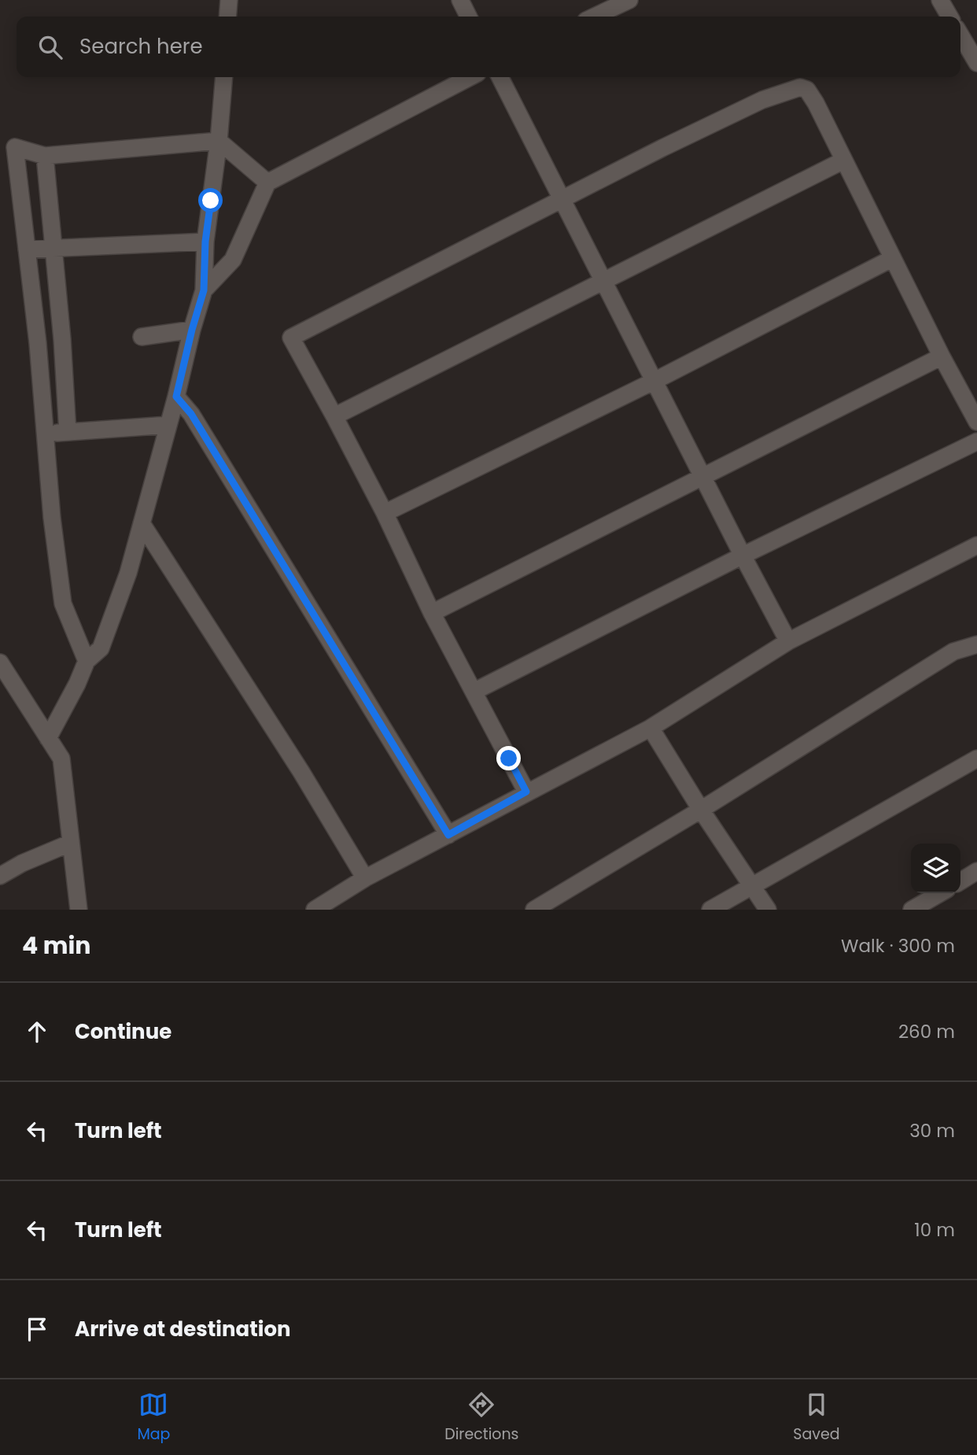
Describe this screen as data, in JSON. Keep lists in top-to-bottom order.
{
  "page": {
    "search": "Search here",
    "heading": ["4 min", "Walk · 300 m"],
    "list": [
      ["Continue", "260 m"],
      ["Turn left", "30 m"],
      ["Turn left", "10 m"],
      "Arrive at destination"
    ],
    "nav": ["Map", "Directions", "Saved"]
  }
}
